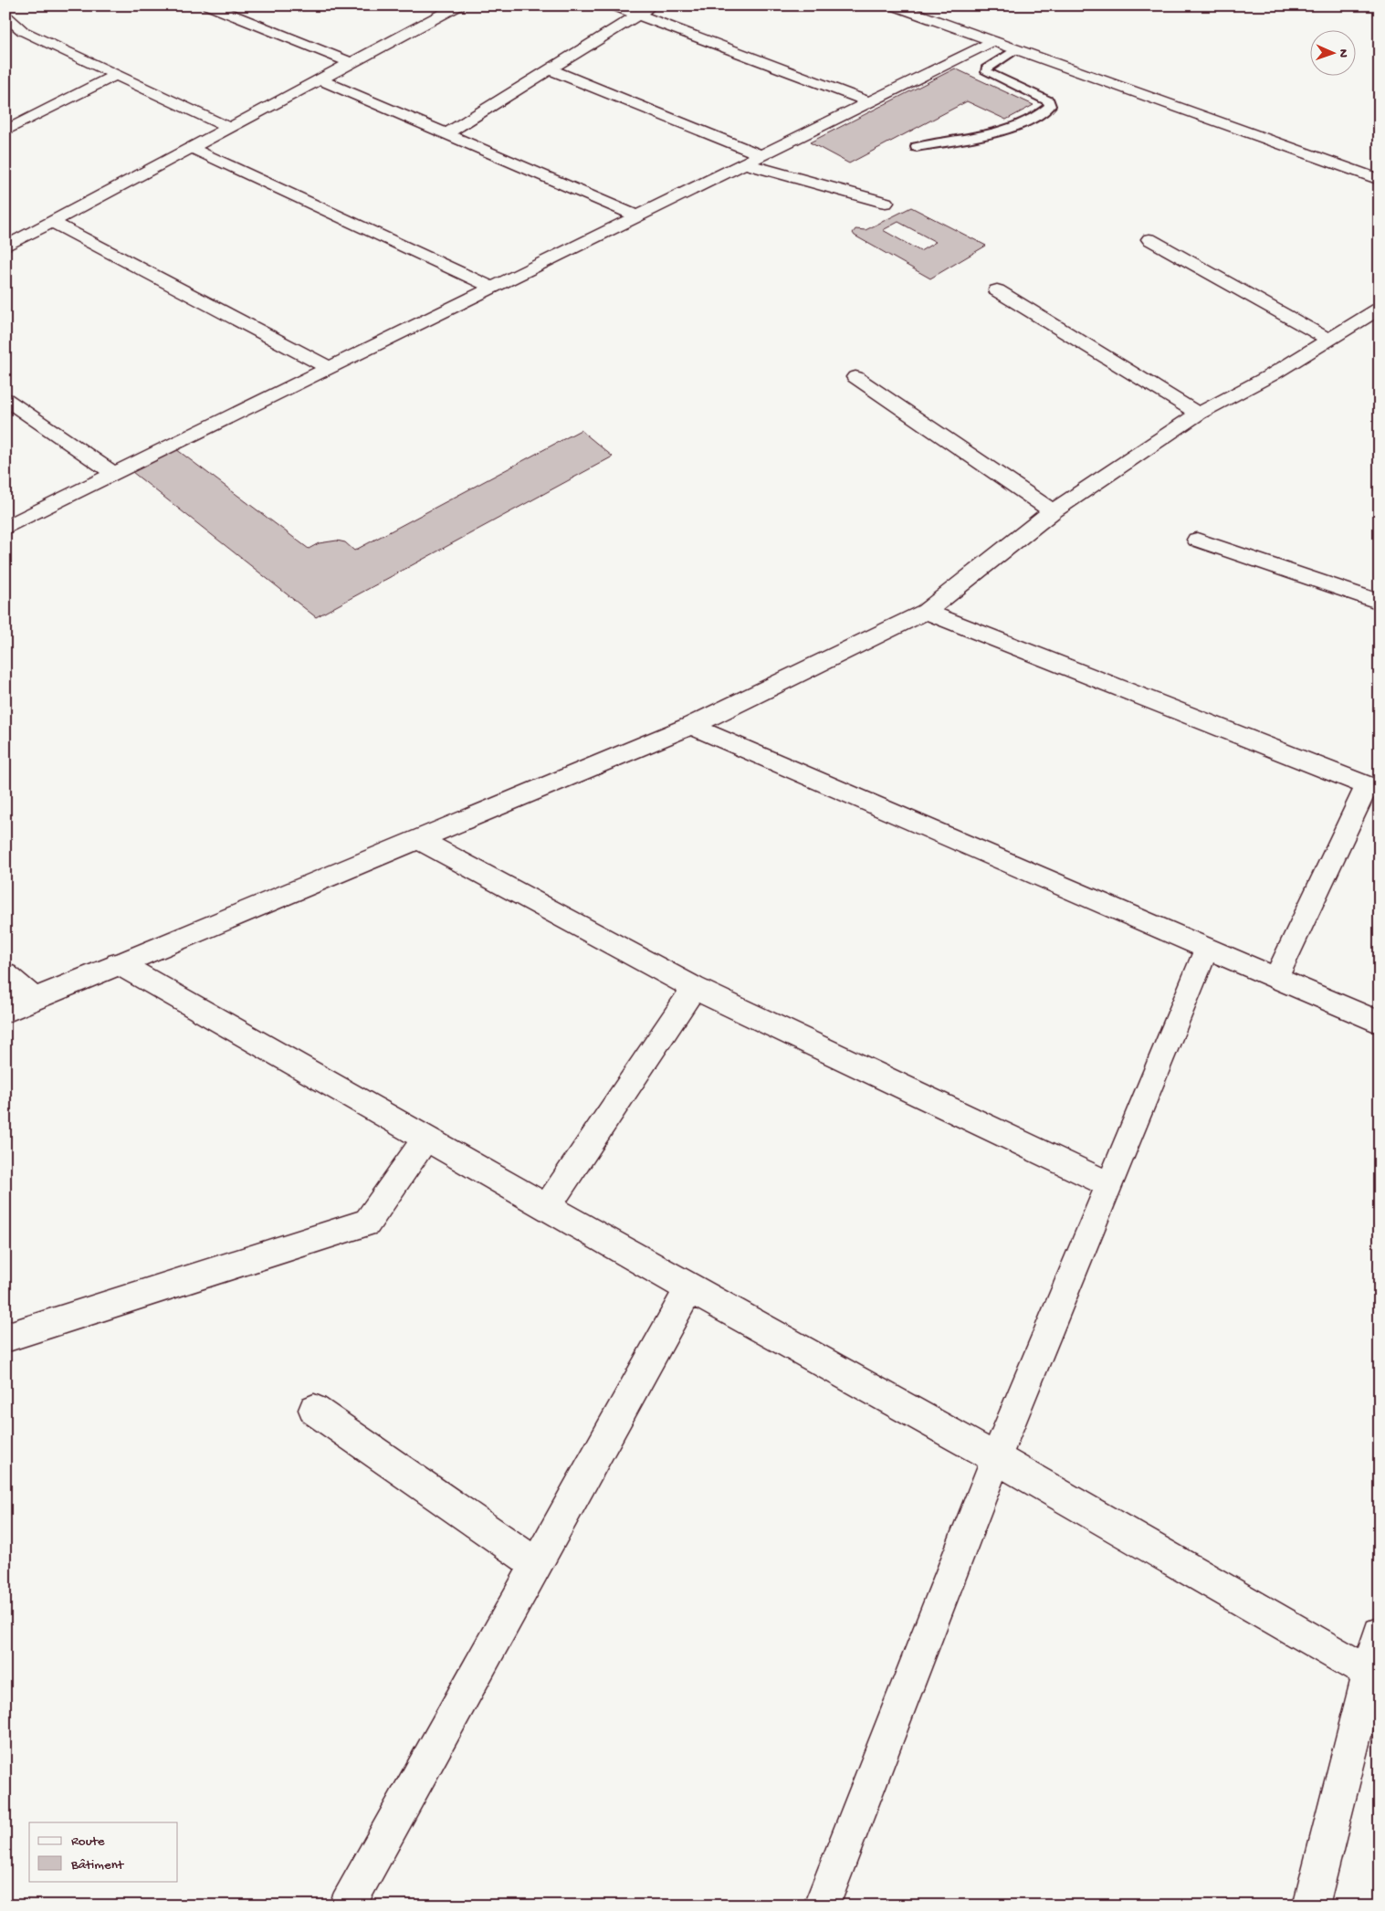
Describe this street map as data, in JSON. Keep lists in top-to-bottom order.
{
  "legend": ["Route", "Bâtiment"],
  "north": "right"
}
